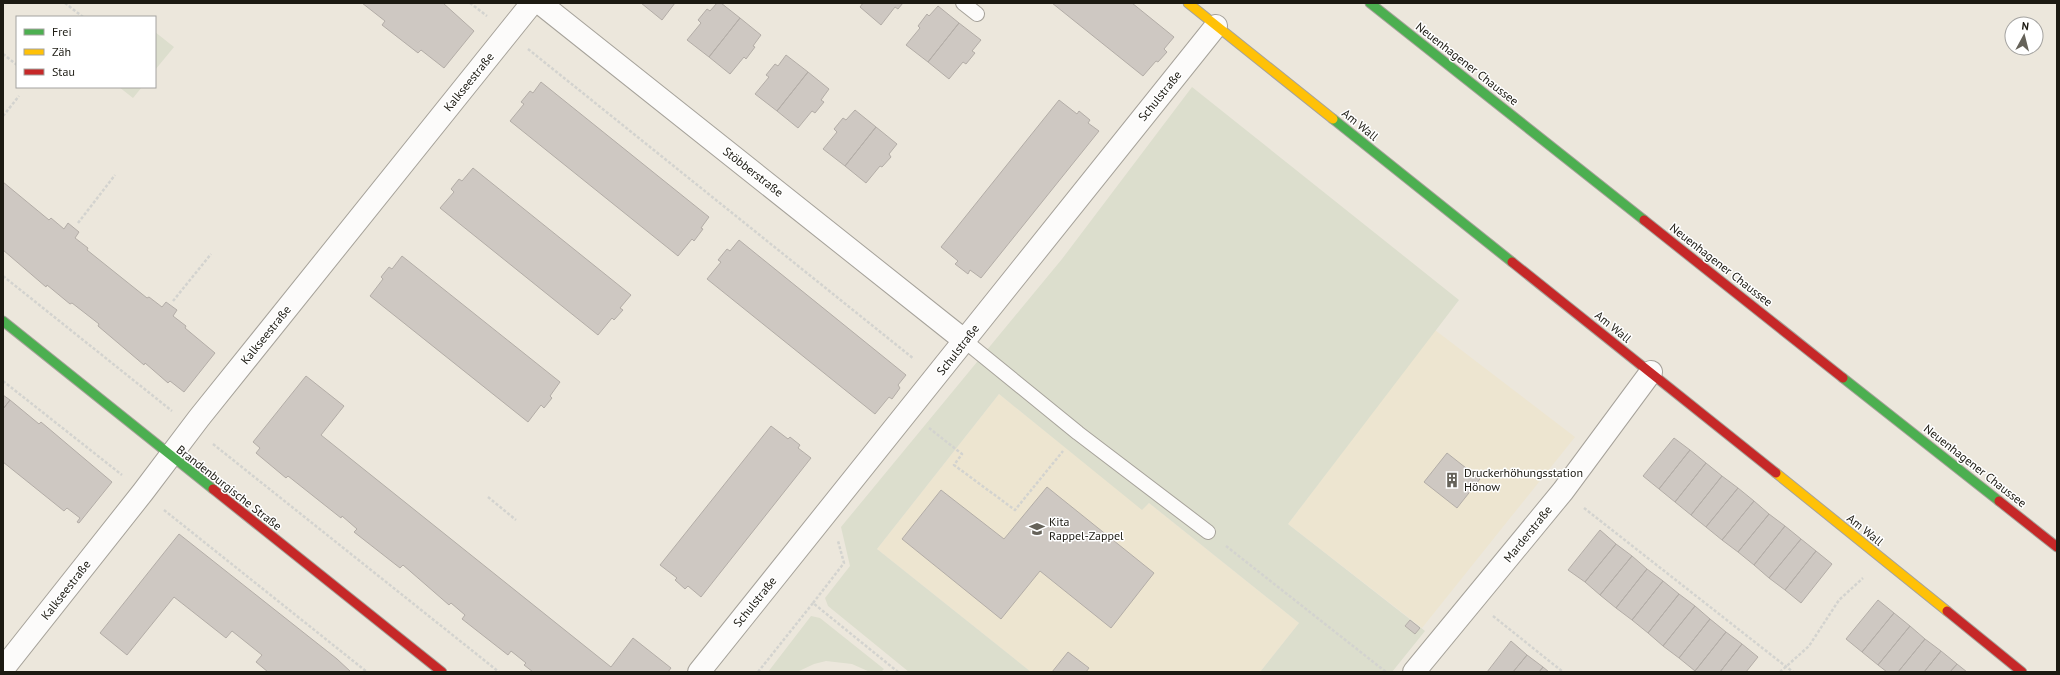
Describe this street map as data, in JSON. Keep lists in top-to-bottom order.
{
  "streets": {
    "street": [
      "Neuenhagener Chaussee",
      "Kalkseestraße",
      "Schulstraße",
      "Am Wall",
      "Stöbberstraße",
      "Brandenburgische Straße",
      "Marderstraße"
    ]
  },
  "crossings": [
    ["Kalkseestraße", "Brandenburgische Straße"],
    ["Schulstraße", "Am Wall"],
    ["Schulstraße", "Stöbberstraße"],
    ["Am Wall", "Marderstraße"]
  ],
  "places": {
    "building": ["Druckerhöhungsstation Hönow"],
    "school or university": ["Kita Rappel-Zappel"]
  },
  "legend": ["Frei", "Zäh", "Stau"],
  "north": "top"
}
